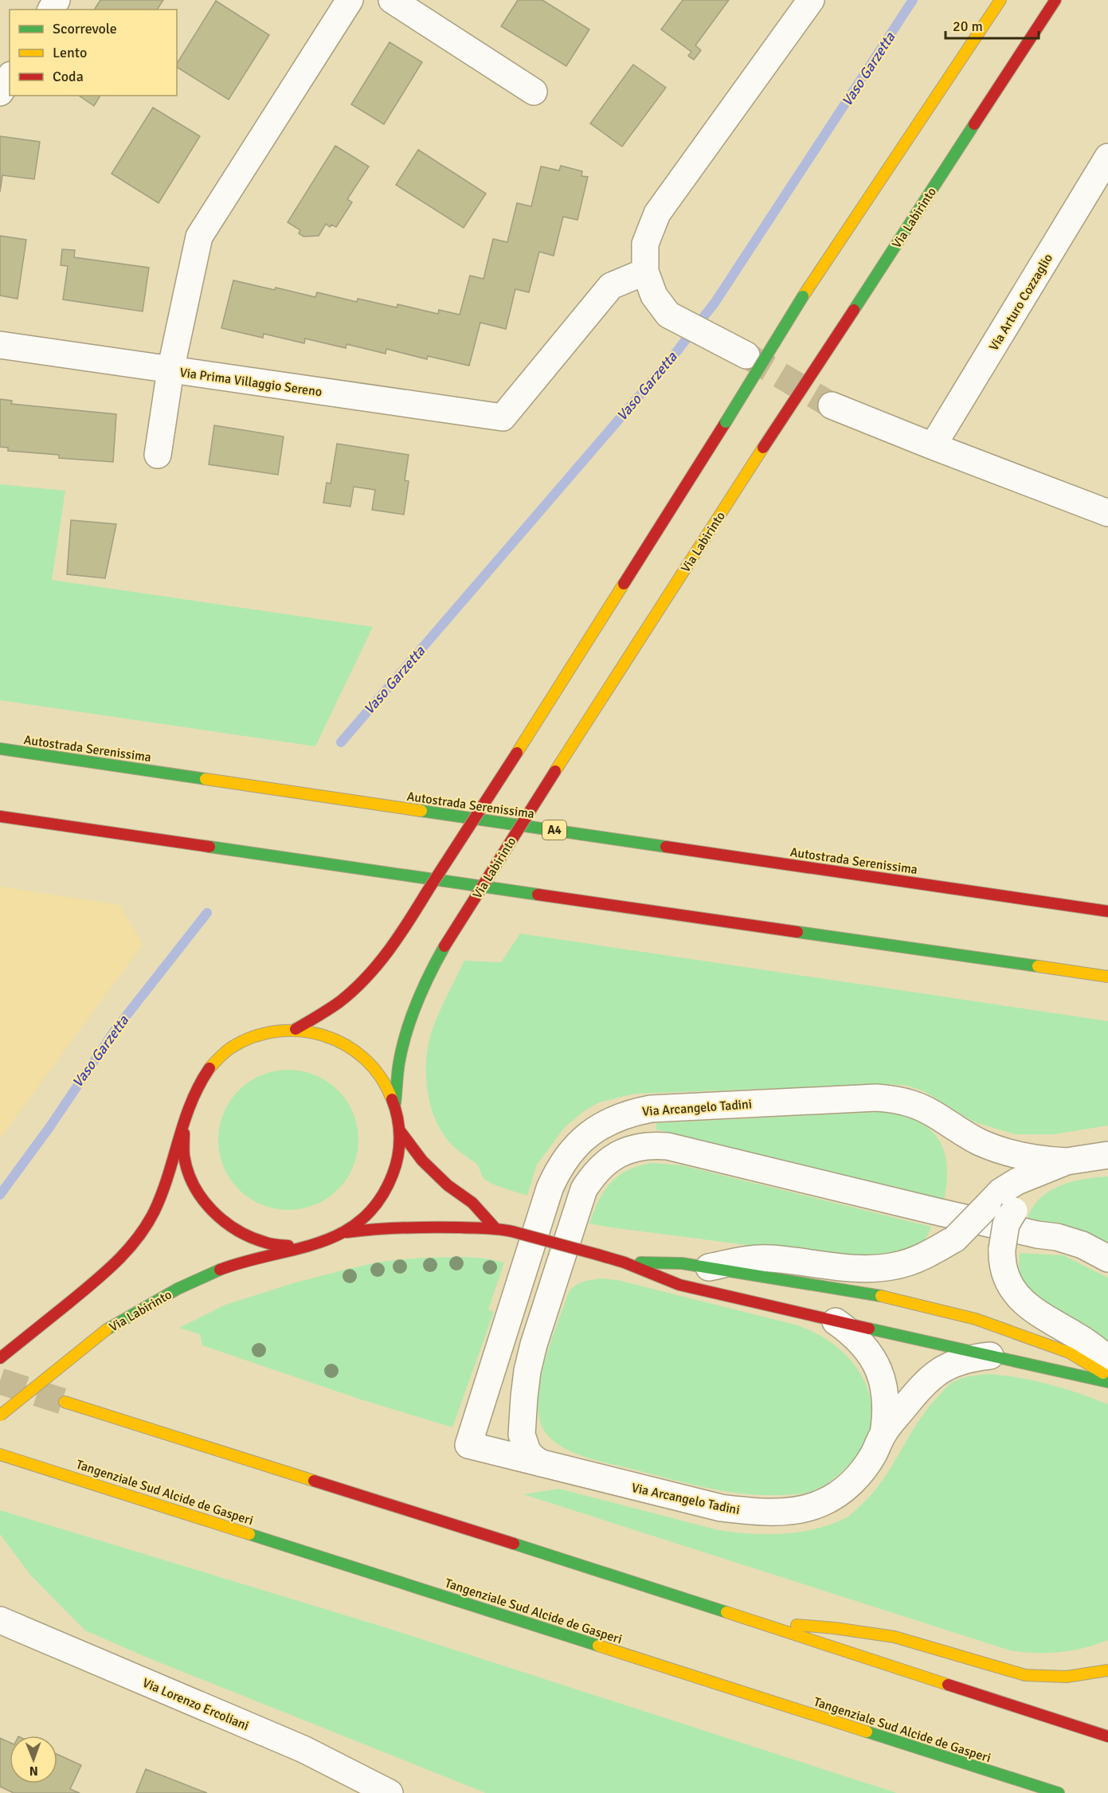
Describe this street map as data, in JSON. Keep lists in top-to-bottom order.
{
  "streets": {
    "main road": [
      "Via Labirinto",
      "Autostrada Serenissima",
      "A4",
      "Tangenziale Sud Alcide de Gasperi"
    ],
    "street": [
      "Via Arturo Cozzaglio",
      "Via Prima Villaggio Sereno",
      "Via Arcangelo Tadini",
      "Via Lorenzo Ercoliani"
    ]
  },
  "water": ["Vaso Garzetta"],
  "legend": ["Scorrevole", "Lento", "Coda"],
  "scale_bar": "20 m",
  "north": "bottom"
}
